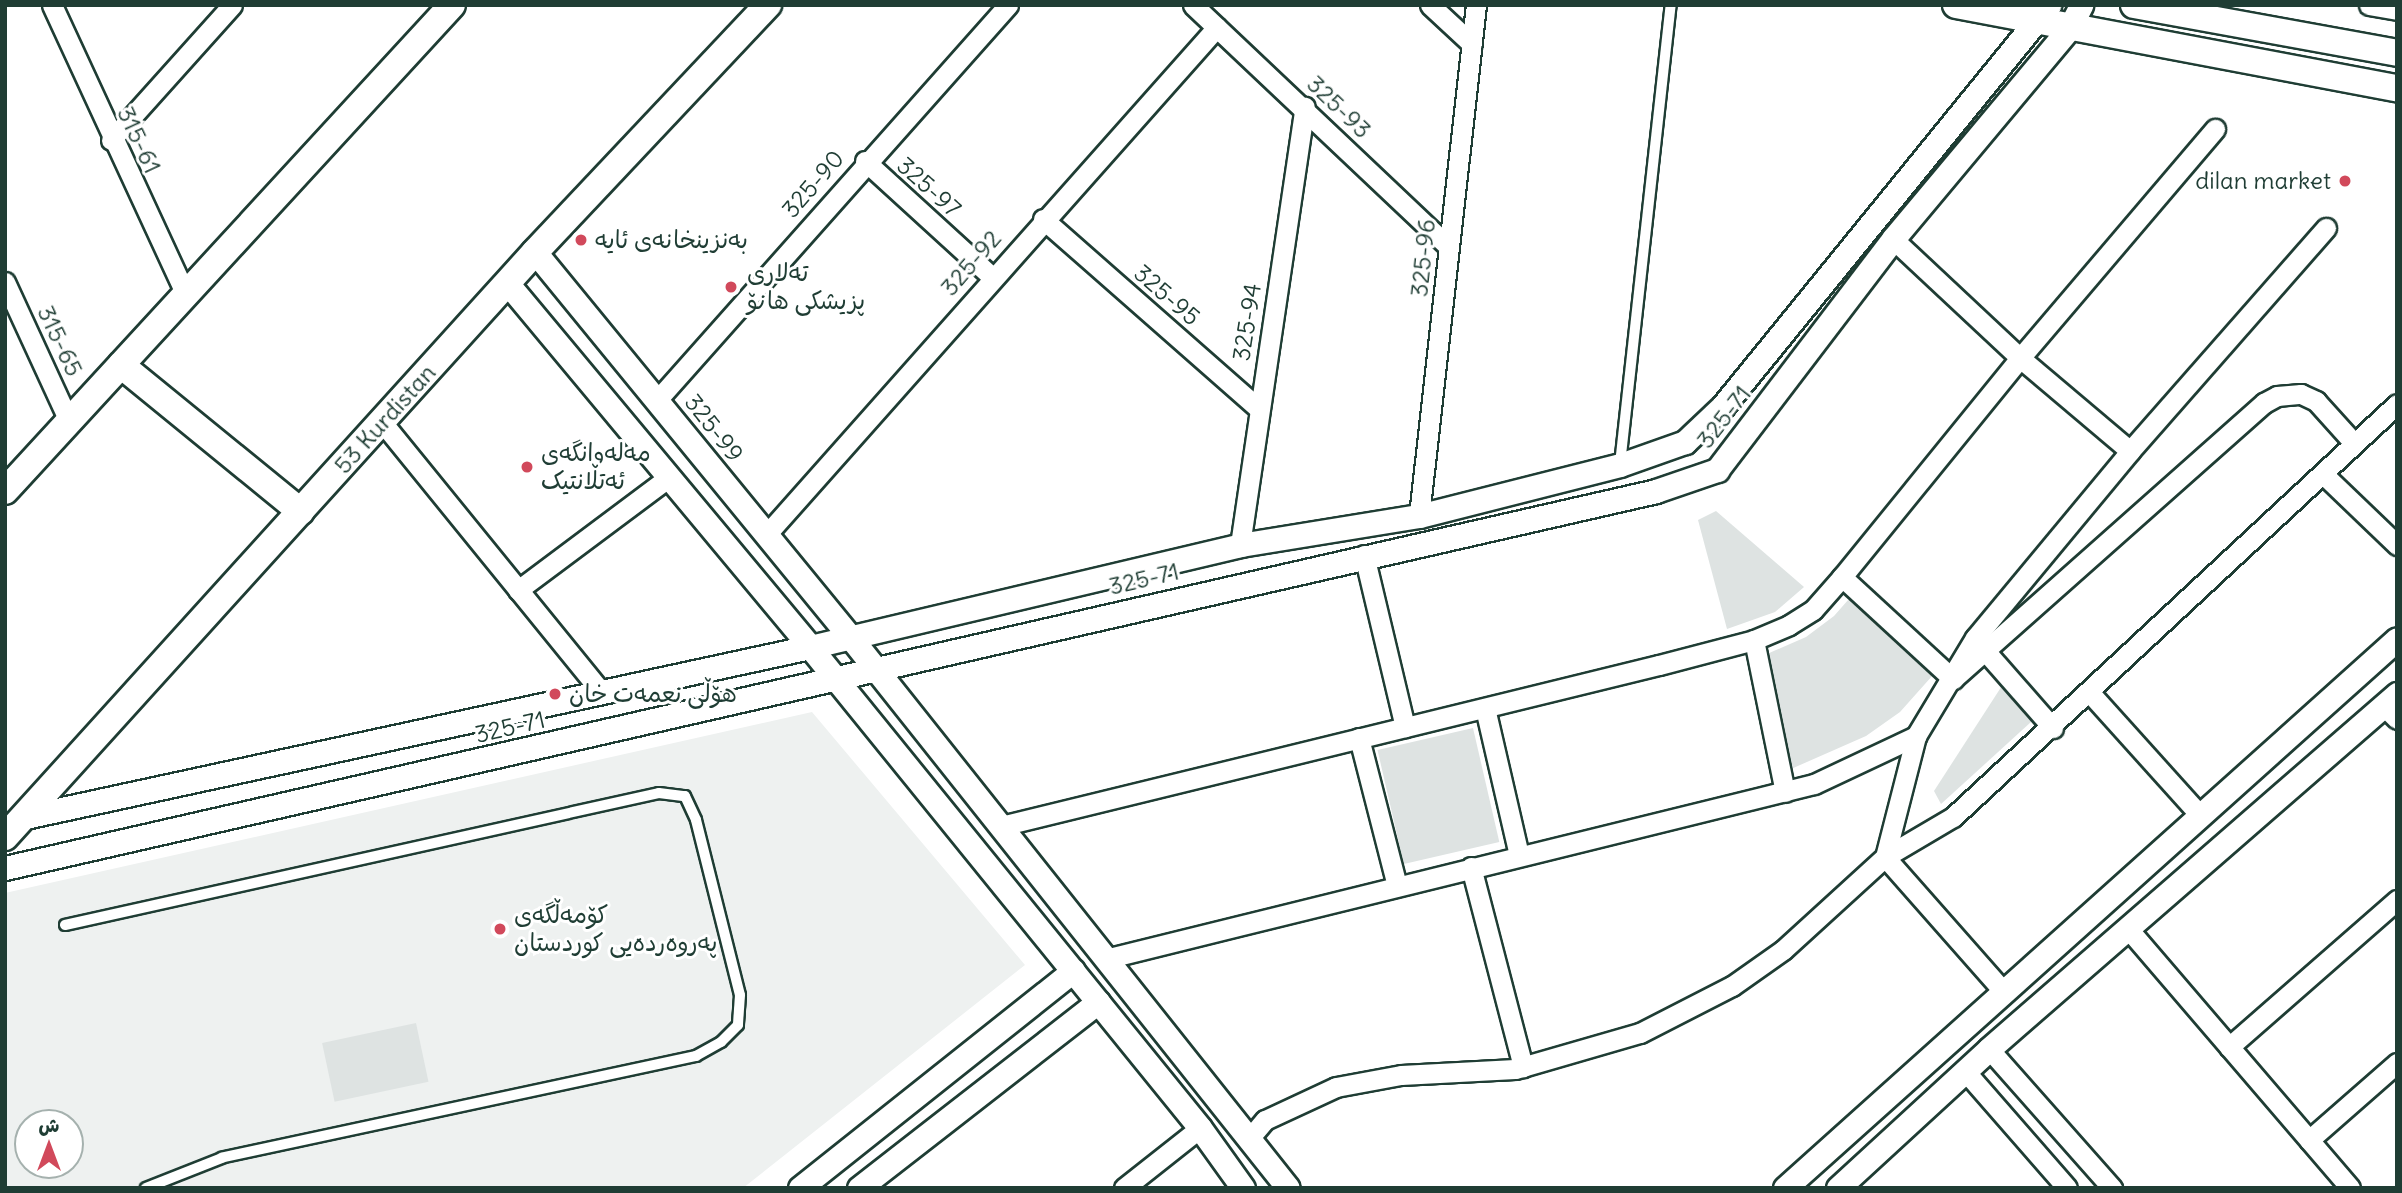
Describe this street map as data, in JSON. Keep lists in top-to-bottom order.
{
  "streets": {
    "main road": ["53 Kurdistan"],
    "street": [
      "325-93",
      "315-61",
      "325-90",
      "325-97",
      "325-96",
      "325-92",
      "325-95",
      "325-94",
      "315-65",
      "325-71",
      "325-99"
    ]
  },
  "crossings": [
    ["325-93", "325-96"],
    ["325-93", "325-92"],
    ["325-93", "325-94"],
    ["325-90", "325-97"],
    ["325-90", "325-99"],
    ["325-97", "325-92"],
    ["325-96", "325-71"],
    ["325-92", "325-95"],
    ["325-92", "325-99"],
    ["325-95", "325-94"],
    ["325-94", "325-71"],
    ["325-71", "53 Kurdistan"],
    ["325-71", "325-99"],
    ["53 Kurdistan", "325-99"]
  ],
  "places": [
    "dilan market",
    "بەنزینخانەی ئایە",
    "تەلاری پزیشکی هانۆ",
    "مەلەوانگەی ئەتڵانتیک",
    "هۆڵی نعمەت خان",
    "كۆمەڵگەی پەروەردەیی كوردستان"
  ],
  "north": "top"
}
